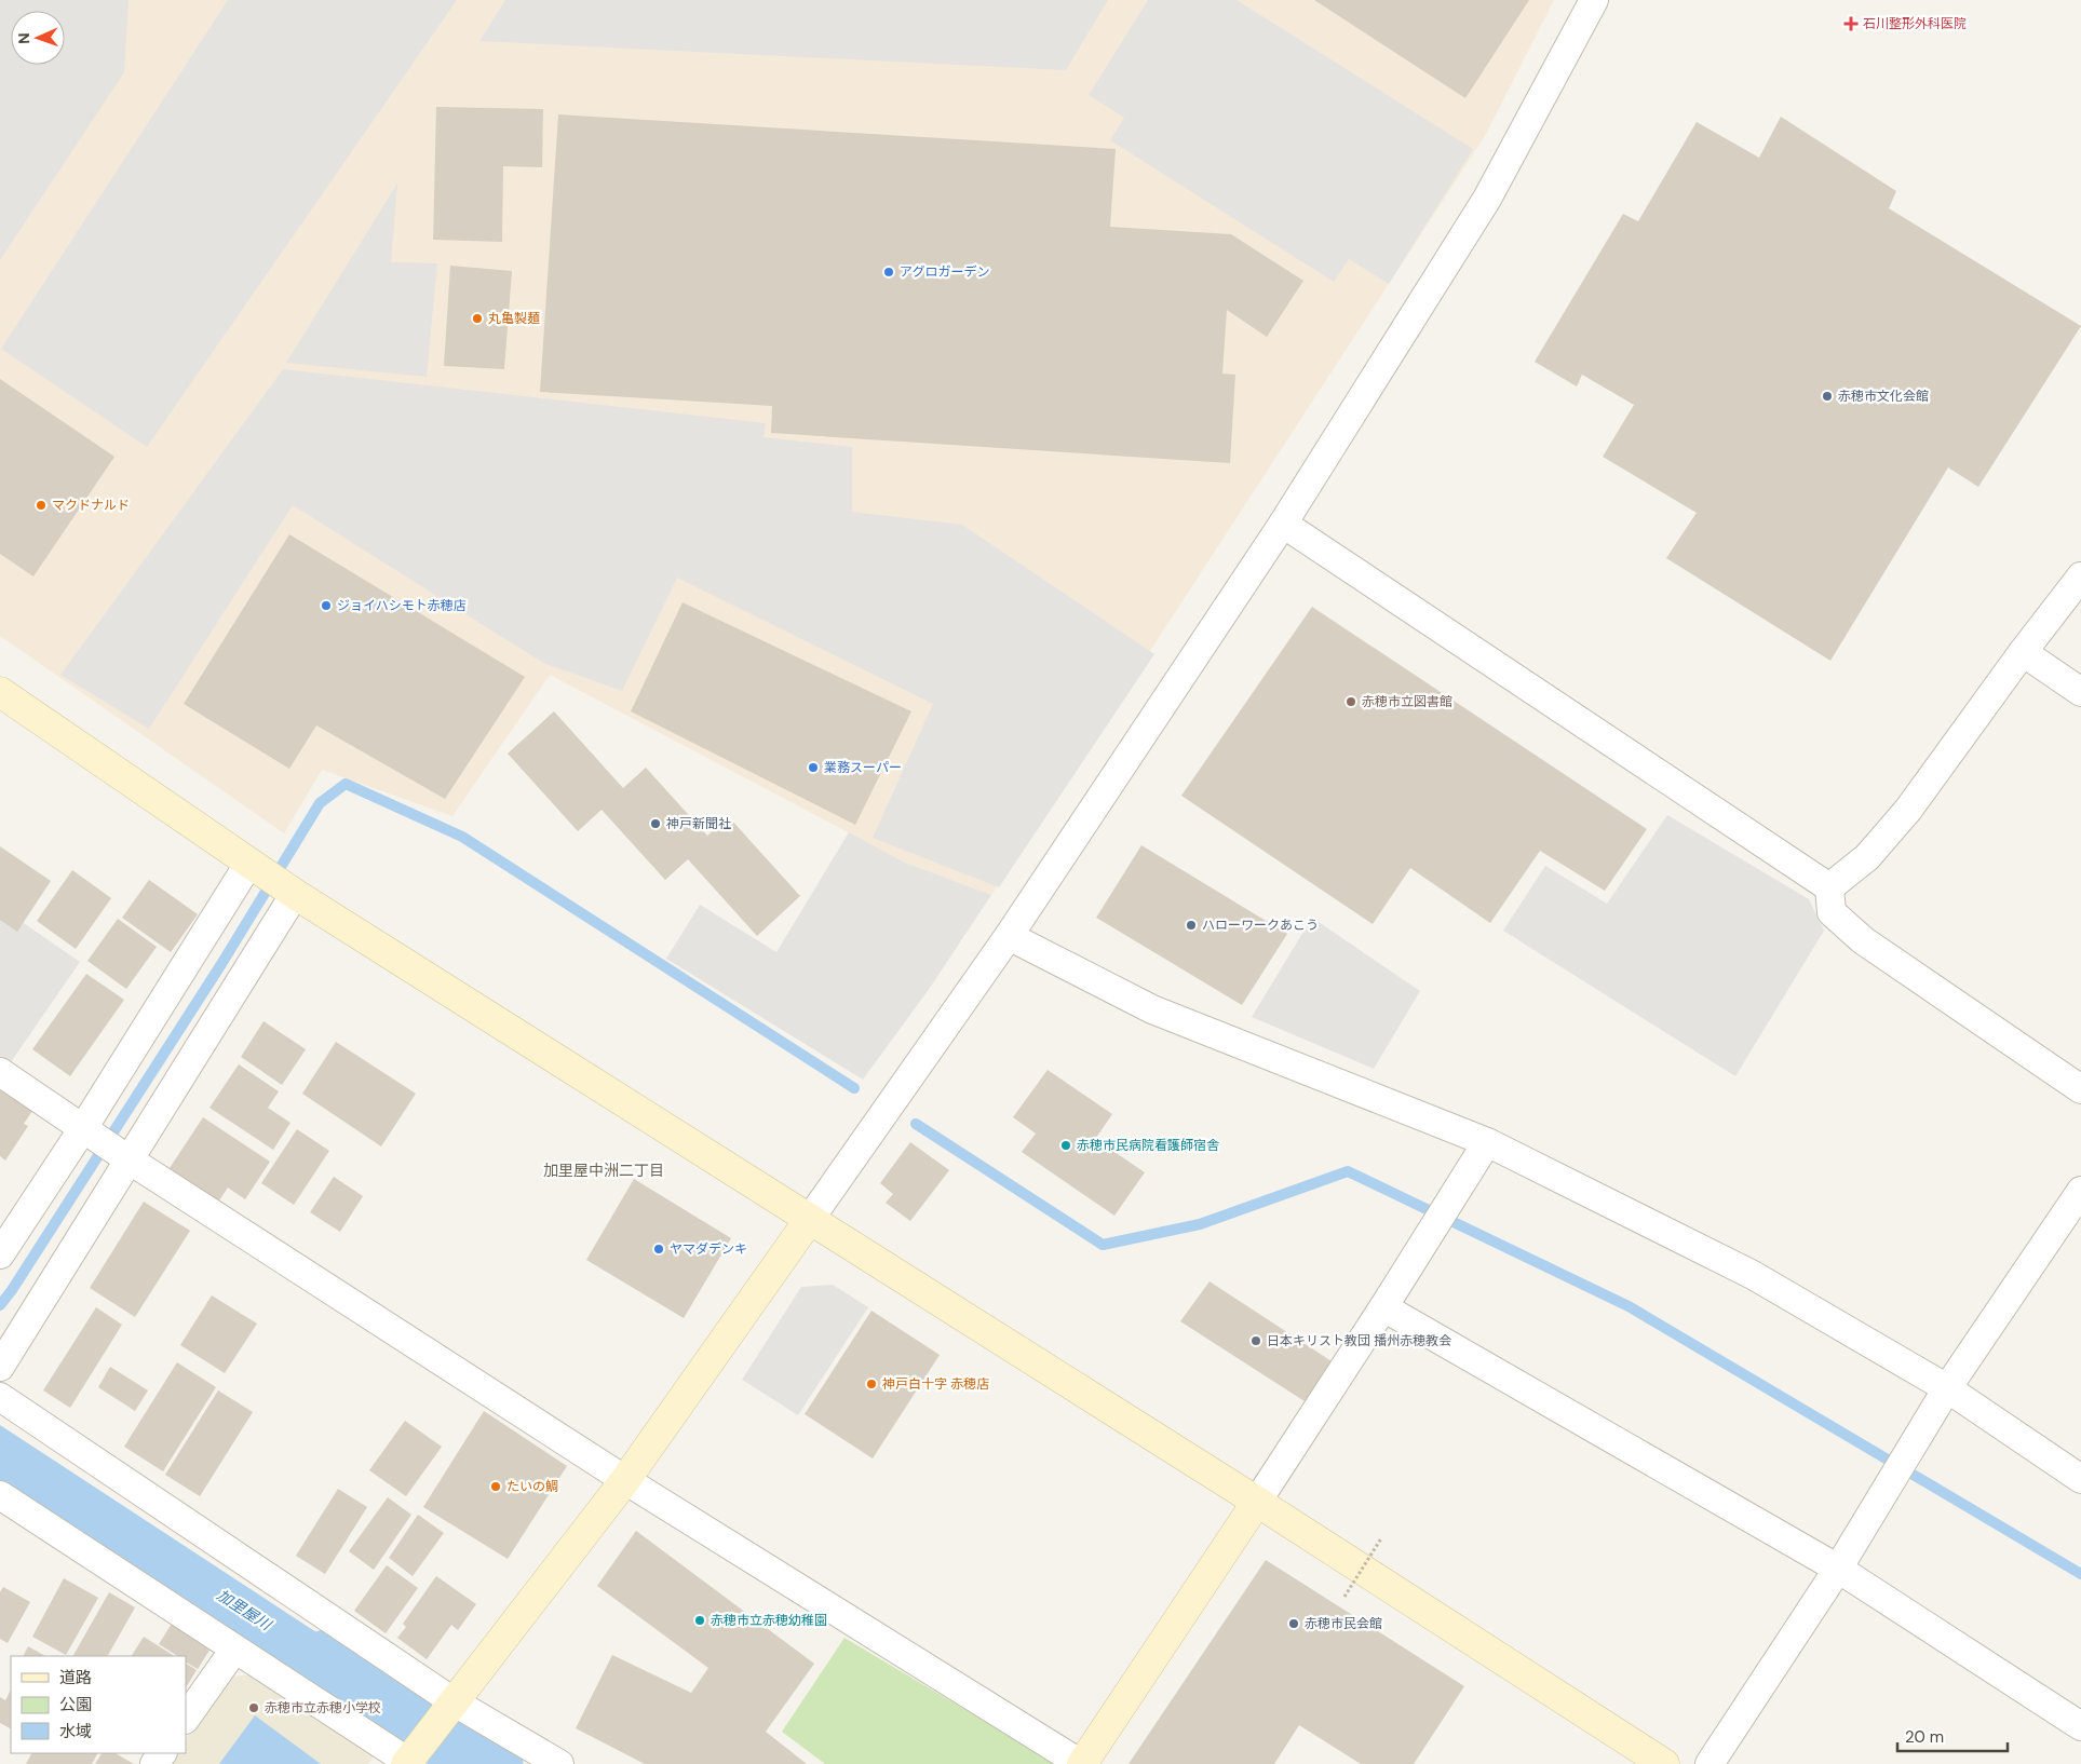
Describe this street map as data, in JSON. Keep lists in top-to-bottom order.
{
  "districts": ["加里屋中洲二丁目"],
  "water": ["加里屋川"],
  "places": {
    "health": ["石川整形外科医院"],
    "other": [
      "アグロガーデン",
      "丸亀製麺",
      "赤穂市文化会館",
      "マクドナルド",
      "ジョイハシモト赤穂店",
      "赤穂市立図書館",
      "業務スーパー",
      "神戸新聞社",
      "ハローワークあこう",
      "赤穂市民病院看護師宿舎",
      "ヤマダデンキ",
      "日本キリスト教団 播州赤穂教会",
      "神戸白十字 赤穂店",
      "たいの鯛",
      "赤穂市立赤穂幼稚園",
      "赤穂市民会館",
      "赤穂市立赤穂小学校"
    ]
  },
  "legend": ["道路", "公園", "水域"],
  "scale_bar": "20 m",
  "north": "left"
}
